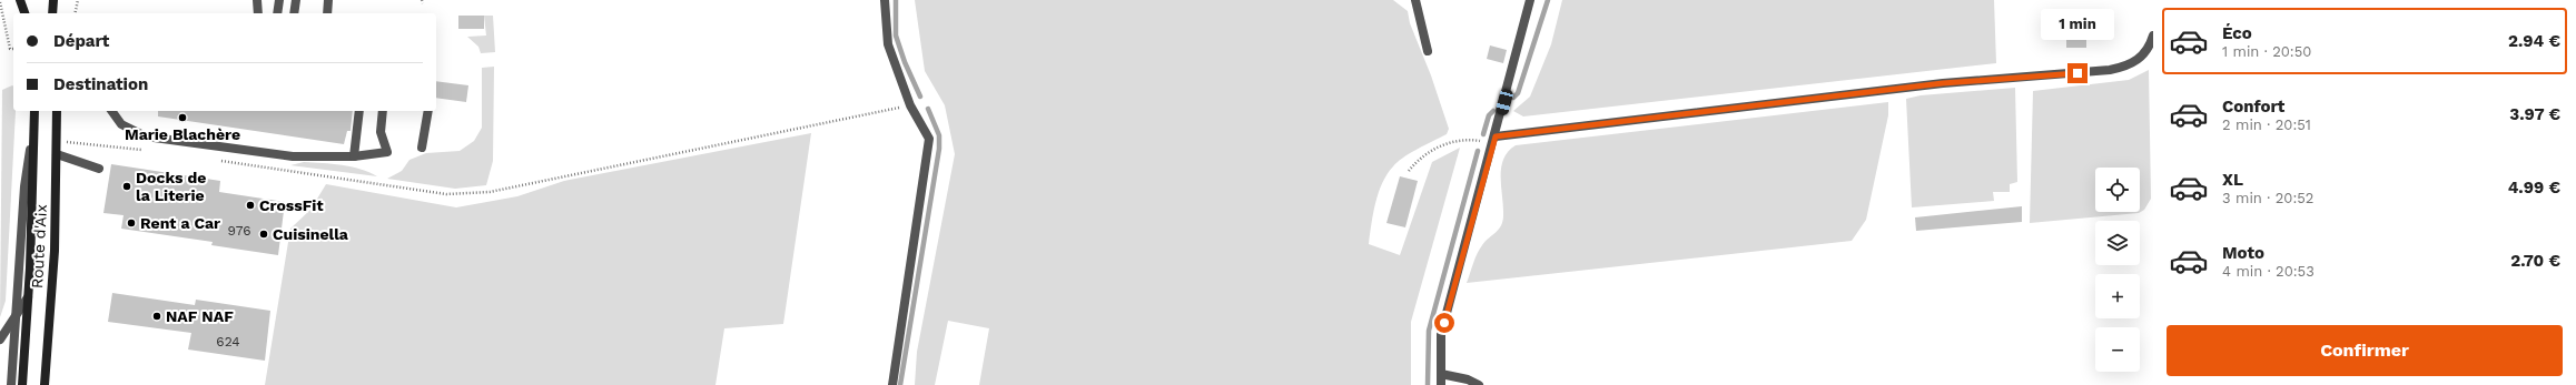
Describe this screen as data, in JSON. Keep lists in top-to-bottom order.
{
  "streets": {
    "main road": ["Route d'Aix"]
  },
  "places": [
    "Marie Blachère",
    "Docks de la Literie",
    "CrossFit",
    "Rent a Car",
    "Cuisinella",
    "NAF NAF"
  ],
  "house_numbers": ["976", "624"],
  "page": {
    "list": [
      {
        "name": "Éco",
        "note": "1 min · 20:50",
        "value": "2.94 €"
      },
      {
        "name": "Confort",
        "note": "2 min · 20:51",
        "value": "3.97 €"
      },
      {
        "name": "XL",
        "note": "3 min · 20:52",
        "value": "4.99 €"
      },
      {
        "name": "Moto",
        "note": "4 min · 20:53",
        "value": "2.70 €"
      }
    ],
    "bubble": "1 min",
    "banner": ["Départ", "Destination"],
    "map_buttons": ["+", "−"],
    "buttons": "Confirmer"
  }
}
